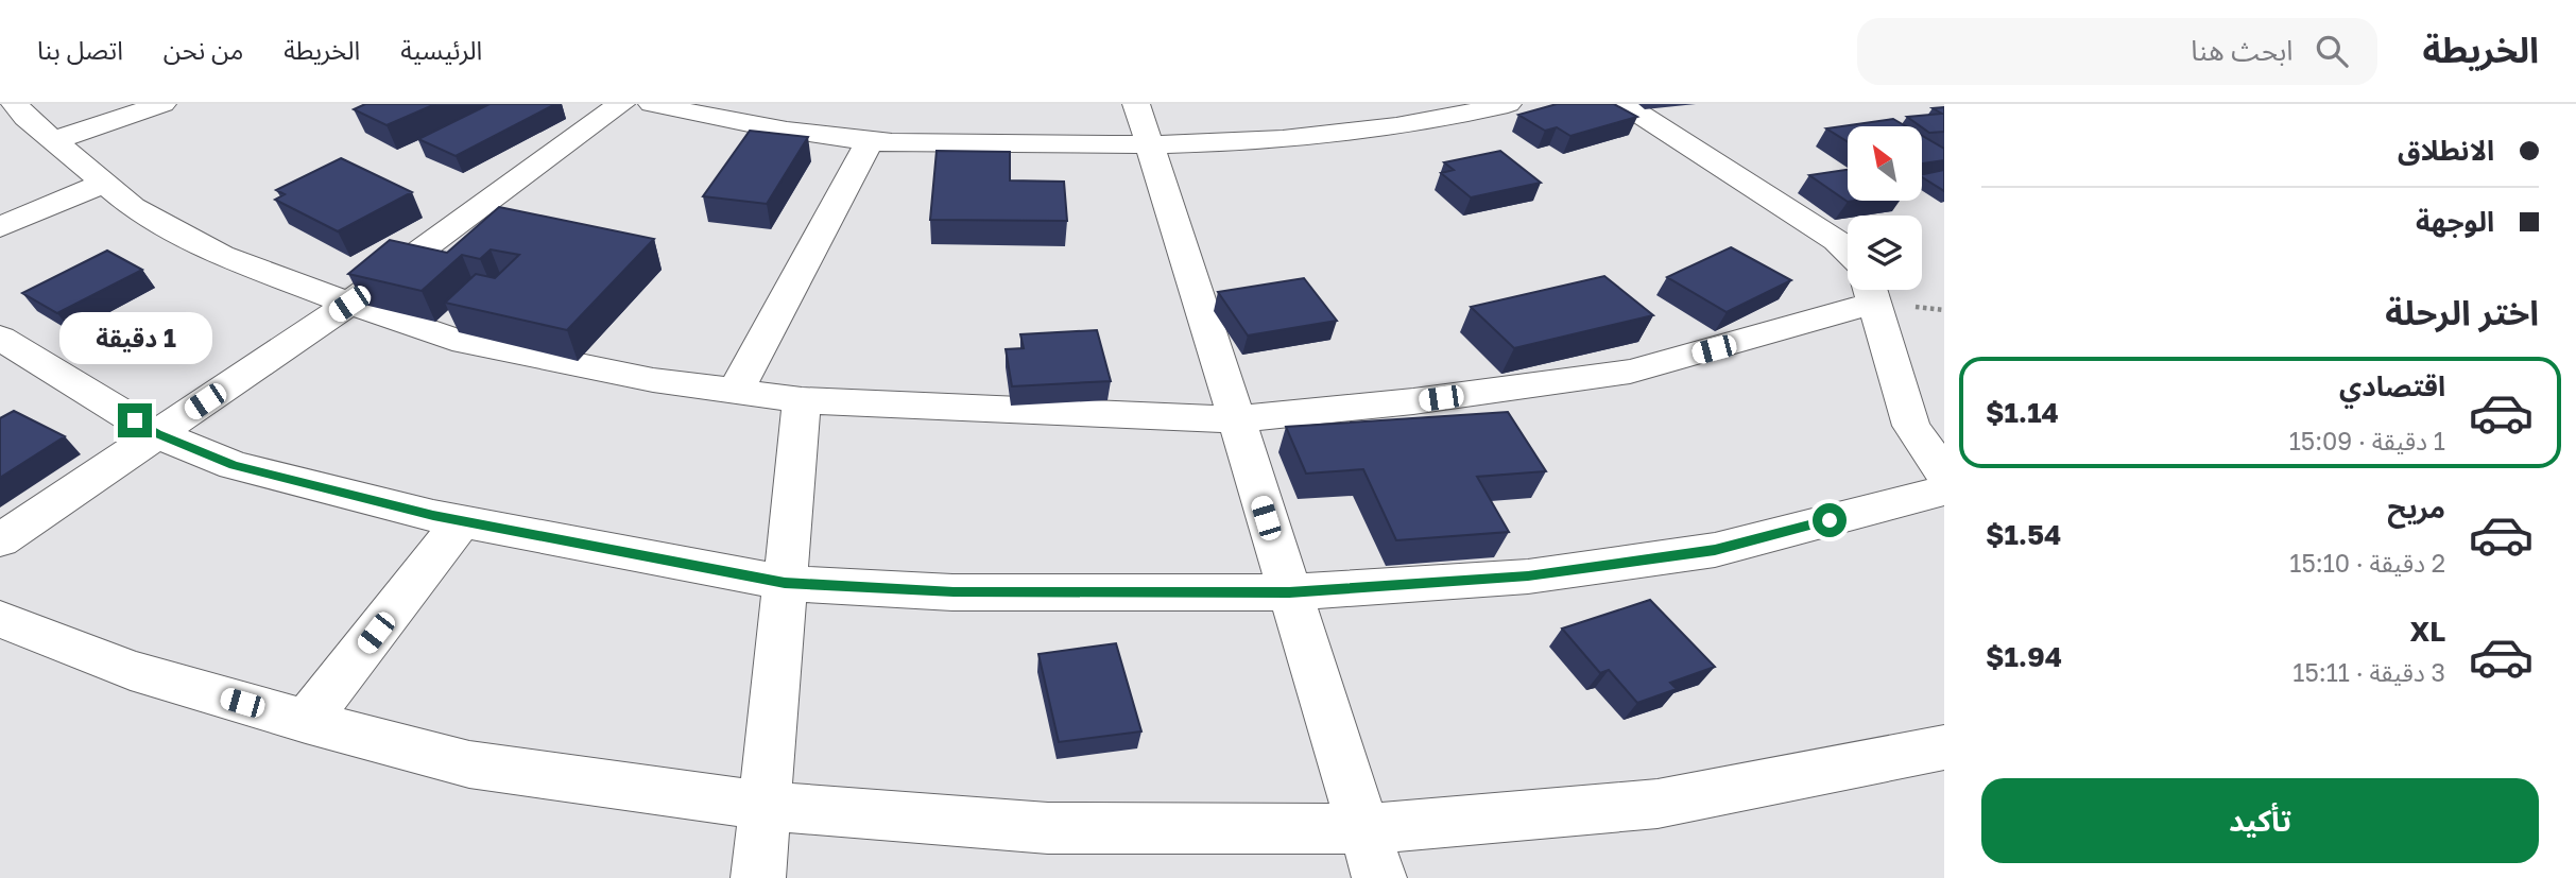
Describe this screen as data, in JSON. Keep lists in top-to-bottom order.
{
  "north": "top left",
  "page": {
    "header": "الخريطة",
    "search": "ابحث هنا",
    "nav": [
      "الرئيسية",
      "الخريطة",
      "من نحن",
      "اتصل بنا"
    ],
    "banner": ["الانطلاق", "الوجهة"],
    "heading": "اختر الرحلة",
    "bubble": "1 دقيقة",
    "list": [
      {
        "name": "اقتصادي",
        "note": "1 دقيقة · 15:09",
        "value": "$1.14"
      },
      {
        "name": "مريح",
        "note": "2 دقيقة · 15:10",
        "value": "$1.54"
      },
      {
        "name": "XL",
        "note": "3 دقيقة · 15:11",
        "value": "$1.94"
      }
    ],
    "buttons": "تأكيد"
  }
}
